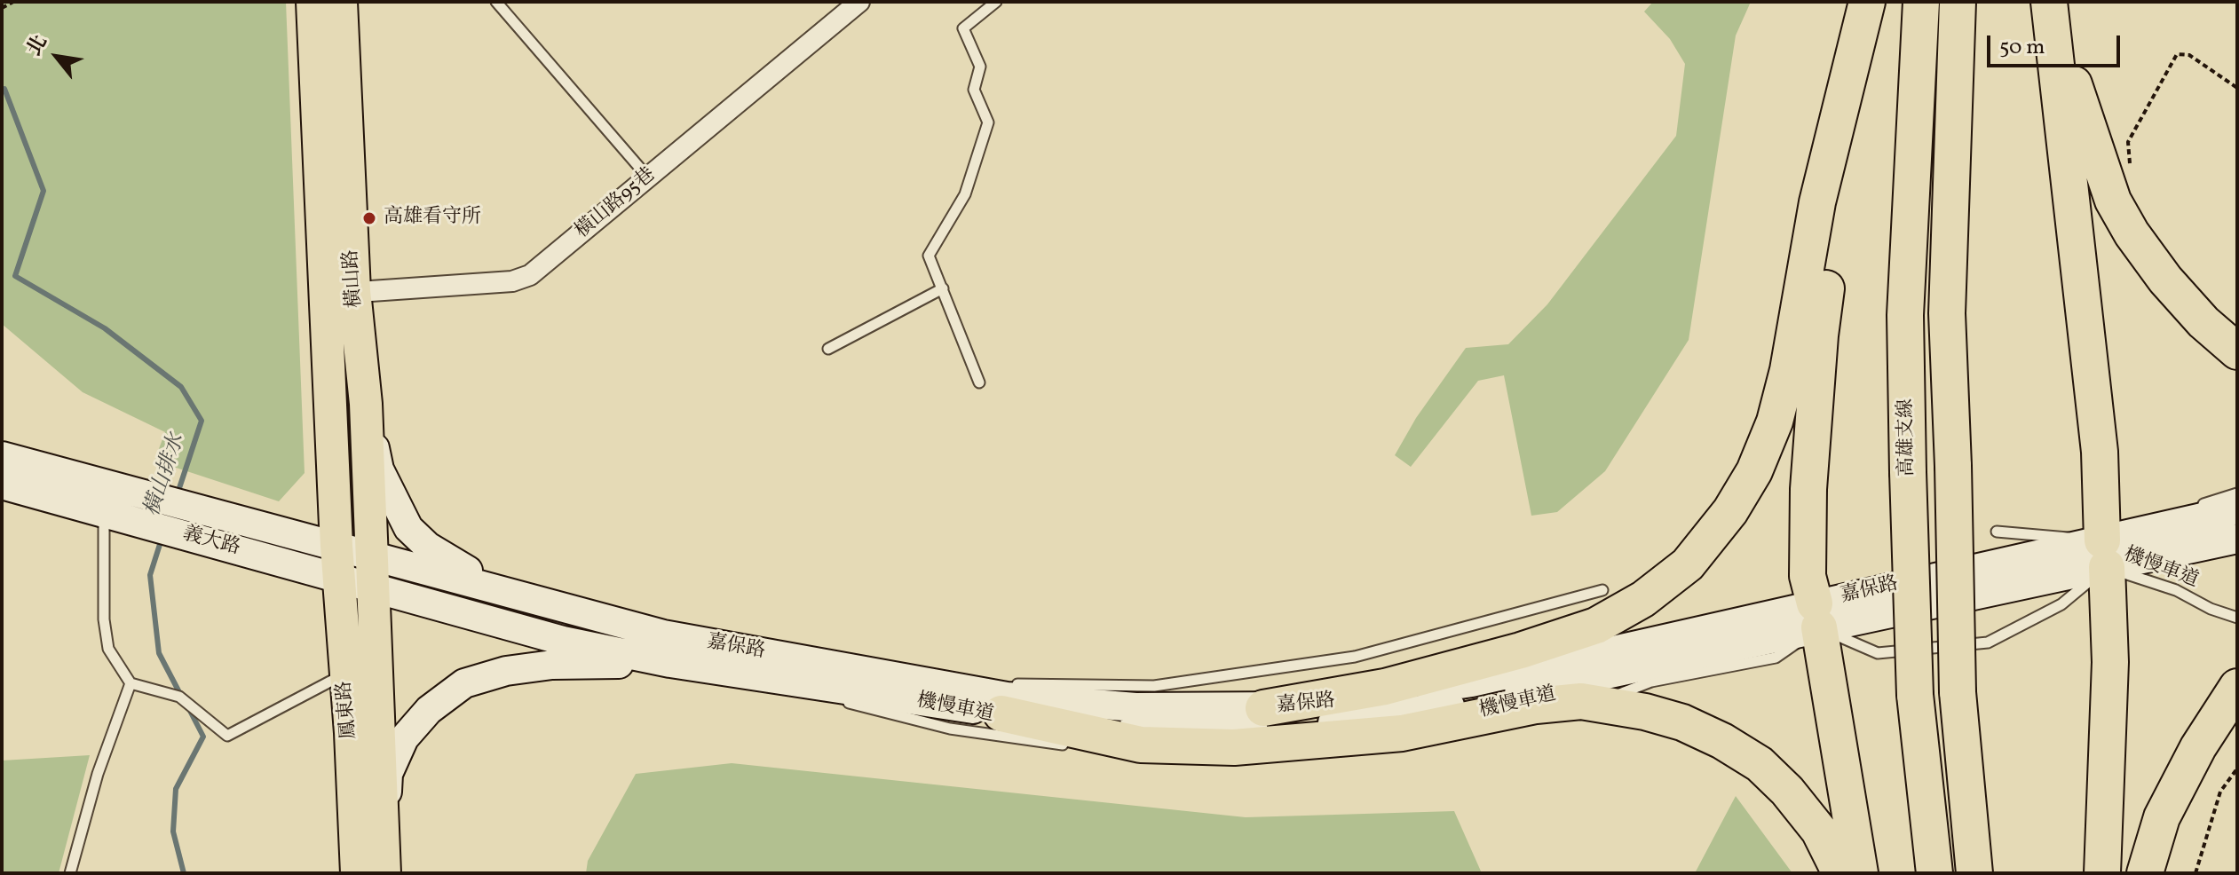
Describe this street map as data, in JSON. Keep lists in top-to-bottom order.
{
  "streets": {
    "highway": ["高雄支線"],
    "main road": ["橫山路", "鳳東路"],
    "street": ["橫山路95巷", "義大路", "嘉保路"],
    "lane": ["機慢車道"]
  },
  "crossings": [
    ["橫山路95巷", "橫山路"],
    ["橫山路", "義大路"],
    ["橫山路", "嘉保路"],
    ["橫山路", "鳳東路"],
    ["義大路", "嘉保路"],
    ["義大路", "鳳東路"],
    ["機慢車道", "嘉保路"],
    ["嘉保路", "鳳東路"]
  ],
  "water": ["橫山排水"],
  "places": ["高雄看守所"],
  "scale_bar": "50 m",
  "north": "top left"
}
